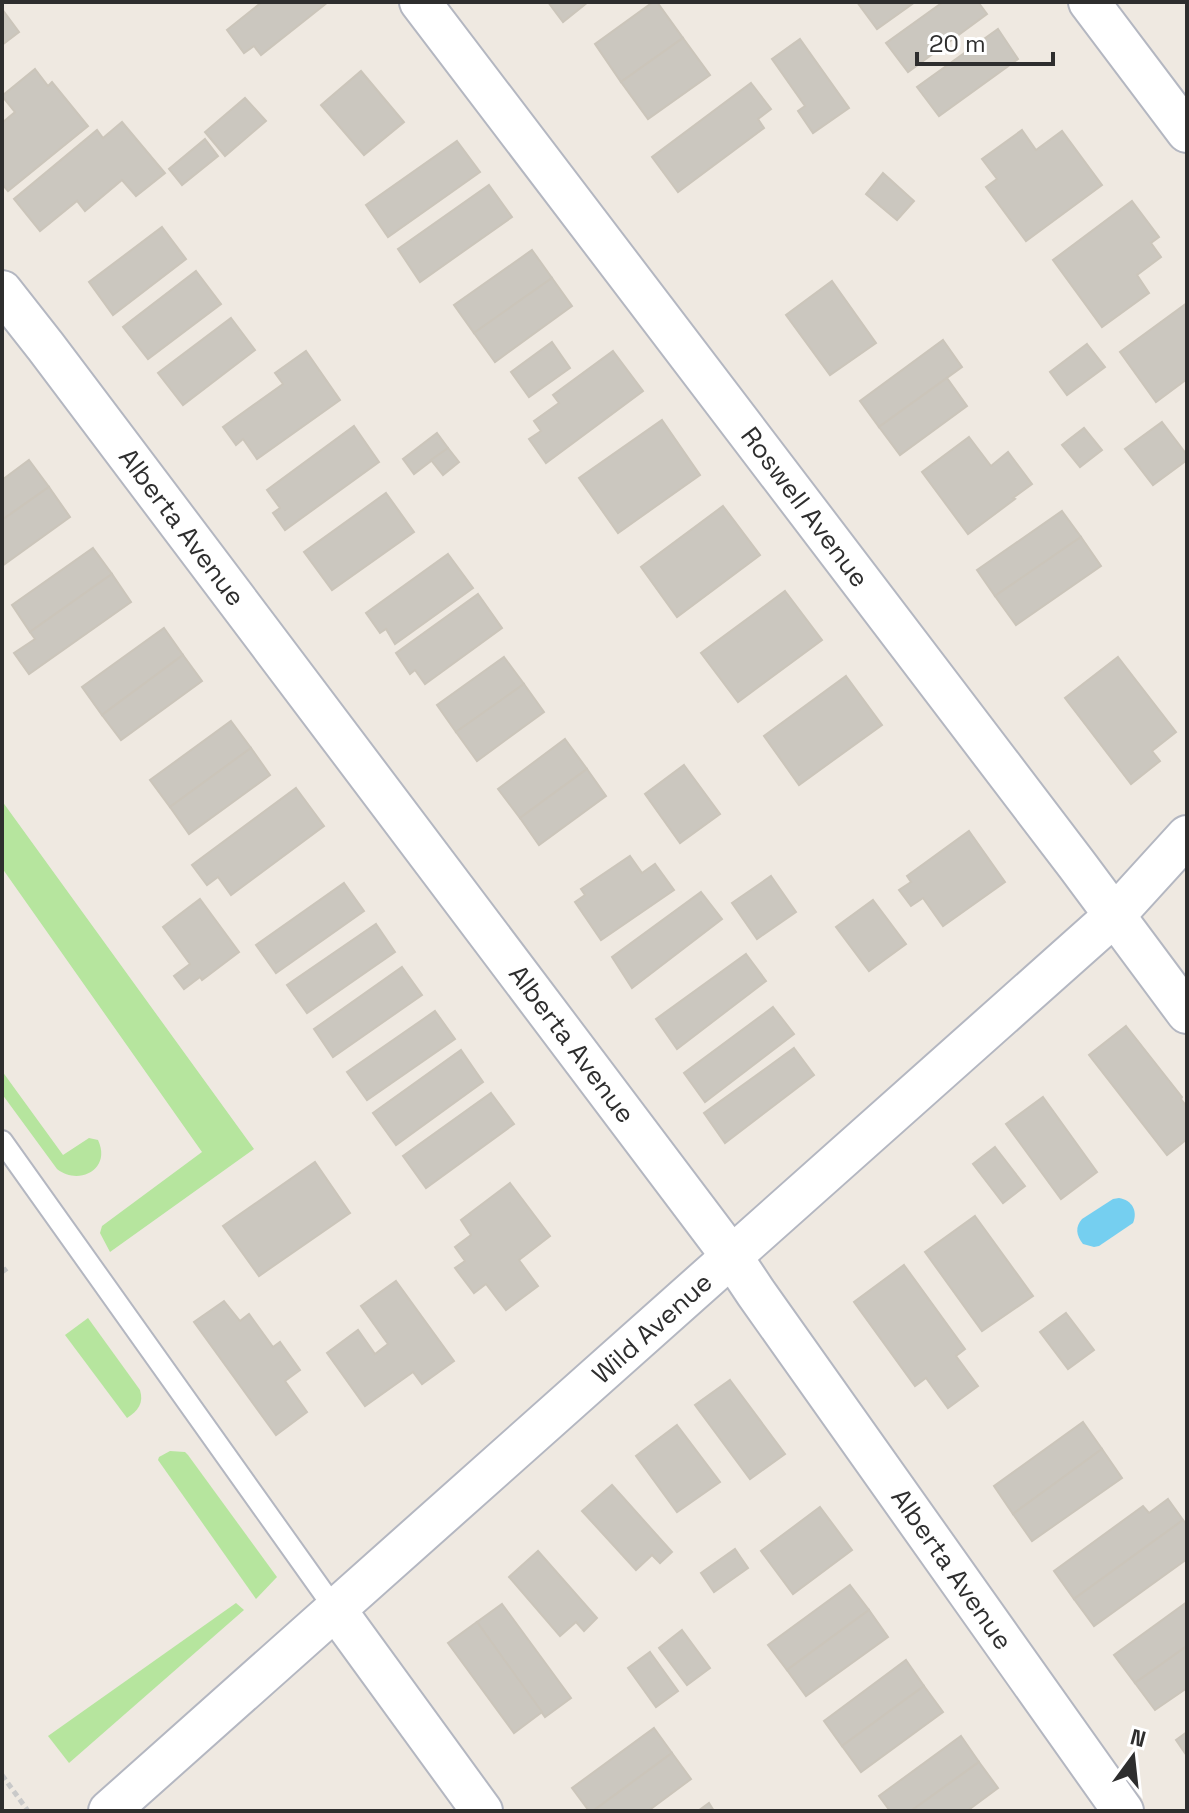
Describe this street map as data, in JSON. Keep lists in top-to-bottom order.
{
  "streets": {
    "street": ["Roswell Avenue", "Alberta Avenue", "Wild Avenue"]
  },
  "crossings": [
    ["Roswell Avenue", "Wild Avenue"],
    ["Alberta Avenue", "Wild Avenue"]
  ],
  "scale_bar": "20 m",
  "north": "top"
}
